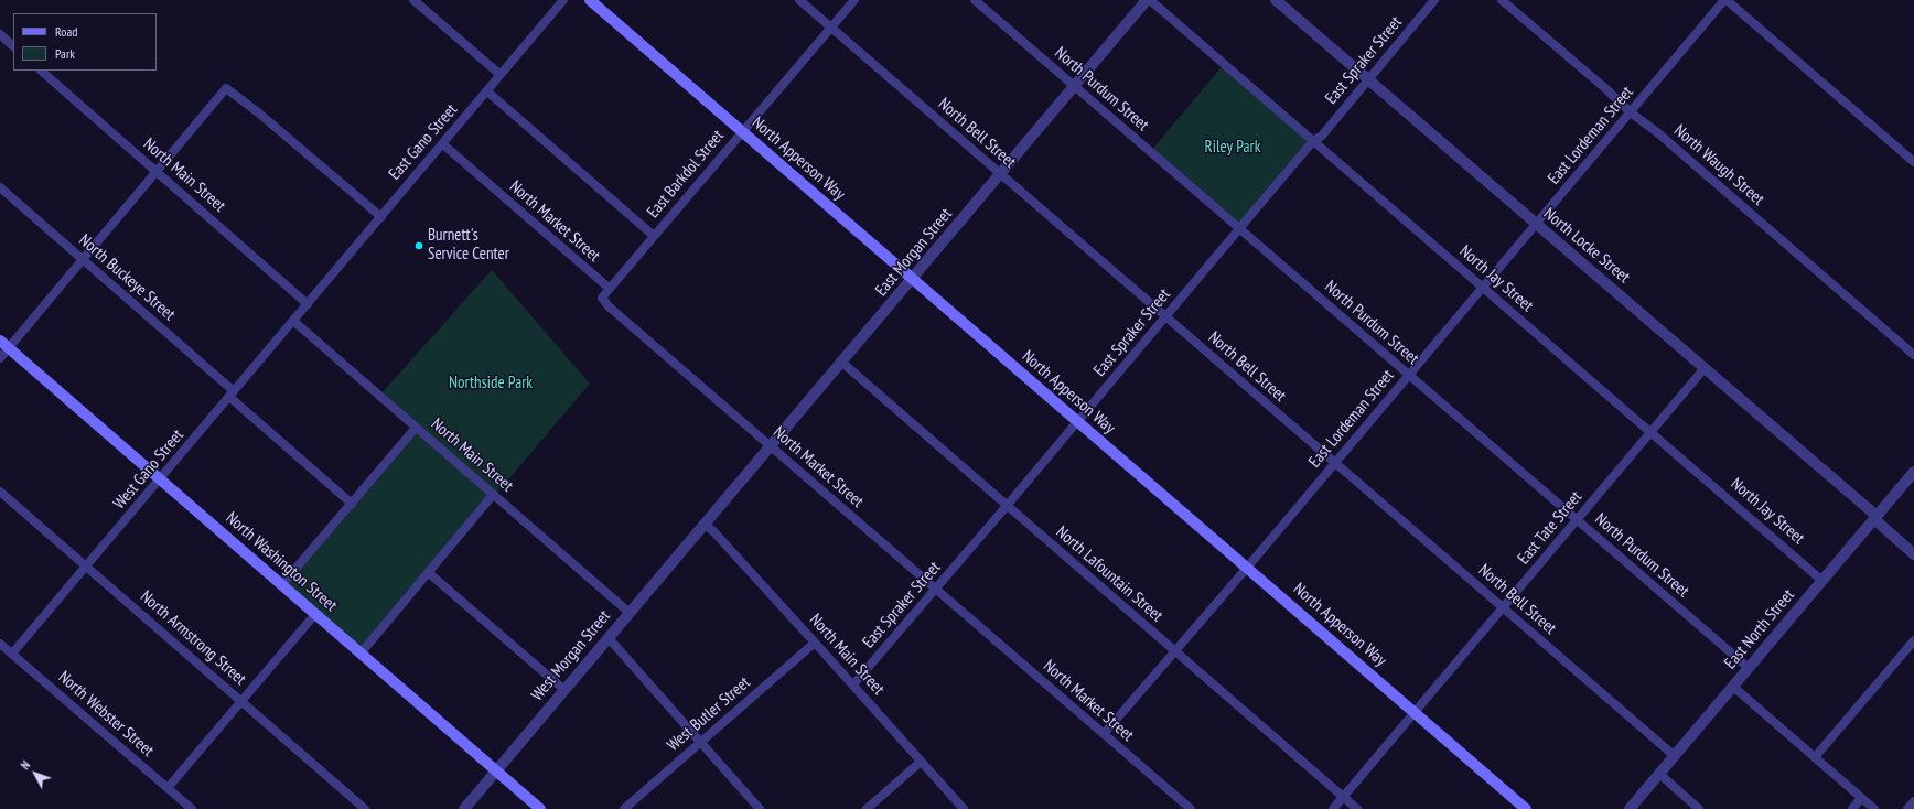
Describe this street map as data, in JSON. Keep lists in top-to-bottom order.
{
  "streets": {
    "main road": ["North Apperson Way", "North Washington Street"],
    "street": [
      "East Spraker Street",
      "North Purdum Street",
      "North Bell Street",
      "East Lordeman Street",
      "East Gano Street",
      "North Waugh Street",
      "East Barkdol Street",
      "North Main Street",
      "North Market Street",
      "North Locke Street",
      "East Morgan Street",
      "North Buckeye Street",
      "North Jay Street",
      "West Gano Street",
      "East Tate Street",
      "North Lafountain Street",
      "East North Street",
      "North Armstrong Street",
      "West Morgan Street",
      "North Webster Street",
      "West Butler Street"
    ]
  },
  "crossings": [
    ["East Spraker Street", "North Purdum Street"],
    ["East Spraker Street", "North Bell Street"],
    ["East Spraker Street", "North Apperson Way"],
    ["East Spraker Street", "North Main Street"],
    ["East Spraker Street", "North Market Street"],
    ["East Spraker Street", "North Locke Street"],
    ["East Spraker Street", "North Jay Street"],
    ["East Spraker Street", "North Lafountain Street"],
    ["North Purdum Street", "East Lordeman Street"],
    ["North Purdum Street", "East Morgan Street"],
    ["North Purdum Street", "East Tate Street"],
    ["North Purdum Street", "East North Street"],
    ["North Bell Street", "East Lordeman Street"],
    ["North Bell Street", "East Barkdol Street"],
    ["North Bell Street", "East Morgan Street"],
    ["North Bell Street", "East Tate Street"],
    ["North Bell Street", "East North Street"],
    ["East Lordeman Street", "North Apperson Way"],
    ["East Lordeman Street", "North Waugh Street"],
    ["East Lordeman Street", "North Market Street"],
    ["East Lordeman Street", "North Locke Street"],
    ["East Lordeman Street", "North Jay Street"],
    ["East Lordeman Street", "North Lafountain Street"],
    ["East Gano Street", "North Main Street"],
    ["East Gano Street", "North Market Street"],
    ["East Gano Street", "West Gano Street"],
    ["North Apperson Way", "East Barkdol Street"],
    ["North Apperson Way", "East Morgan Street"],
    ["North Apperson Way", "East Tate Street"],
    ["East Barkdol Street", "North Market Street"],
    ["North Main Street", "East Morgan Street"],
    ["North Main Street", "West Gano Street"],
    ["North Main Street", "West Morgan Street"],
    ["North Main Street", "West Butler Street"],
    ["North Market Street", "East Morgan Street"],
    ["North Locke Street", "East Tate Street"],
    ["North Locke Street", "East North Street"],
    ["East Morgan Street", "North Jay Street"],
    ["East Morgan Street", "North Lafountain Street"],
    ["East Morgan Street", "West Morgan Street"],
    ["North Buckeye Street", "West Gano Street"],
    ["North Jay Street", "East Tate Street"],
    ["North Jay Street", "East North Street"],
    ["West Gano Street", "North Washington Street"],
    ["West Gano Street", "North Armstrong Street"],
    ["West Gano Street", "North Webster Street"],
    ["East Tate Street", "North Lafountain Street"],
    ["North Washington Street", "West Morgan Street"]
  ],
  "parks": ["Riley Park", "Northside Park"],
  "places": ["Burnett's Service Center"],
  "legend": ["Road", "Park"],
  "north": "top left"
}
